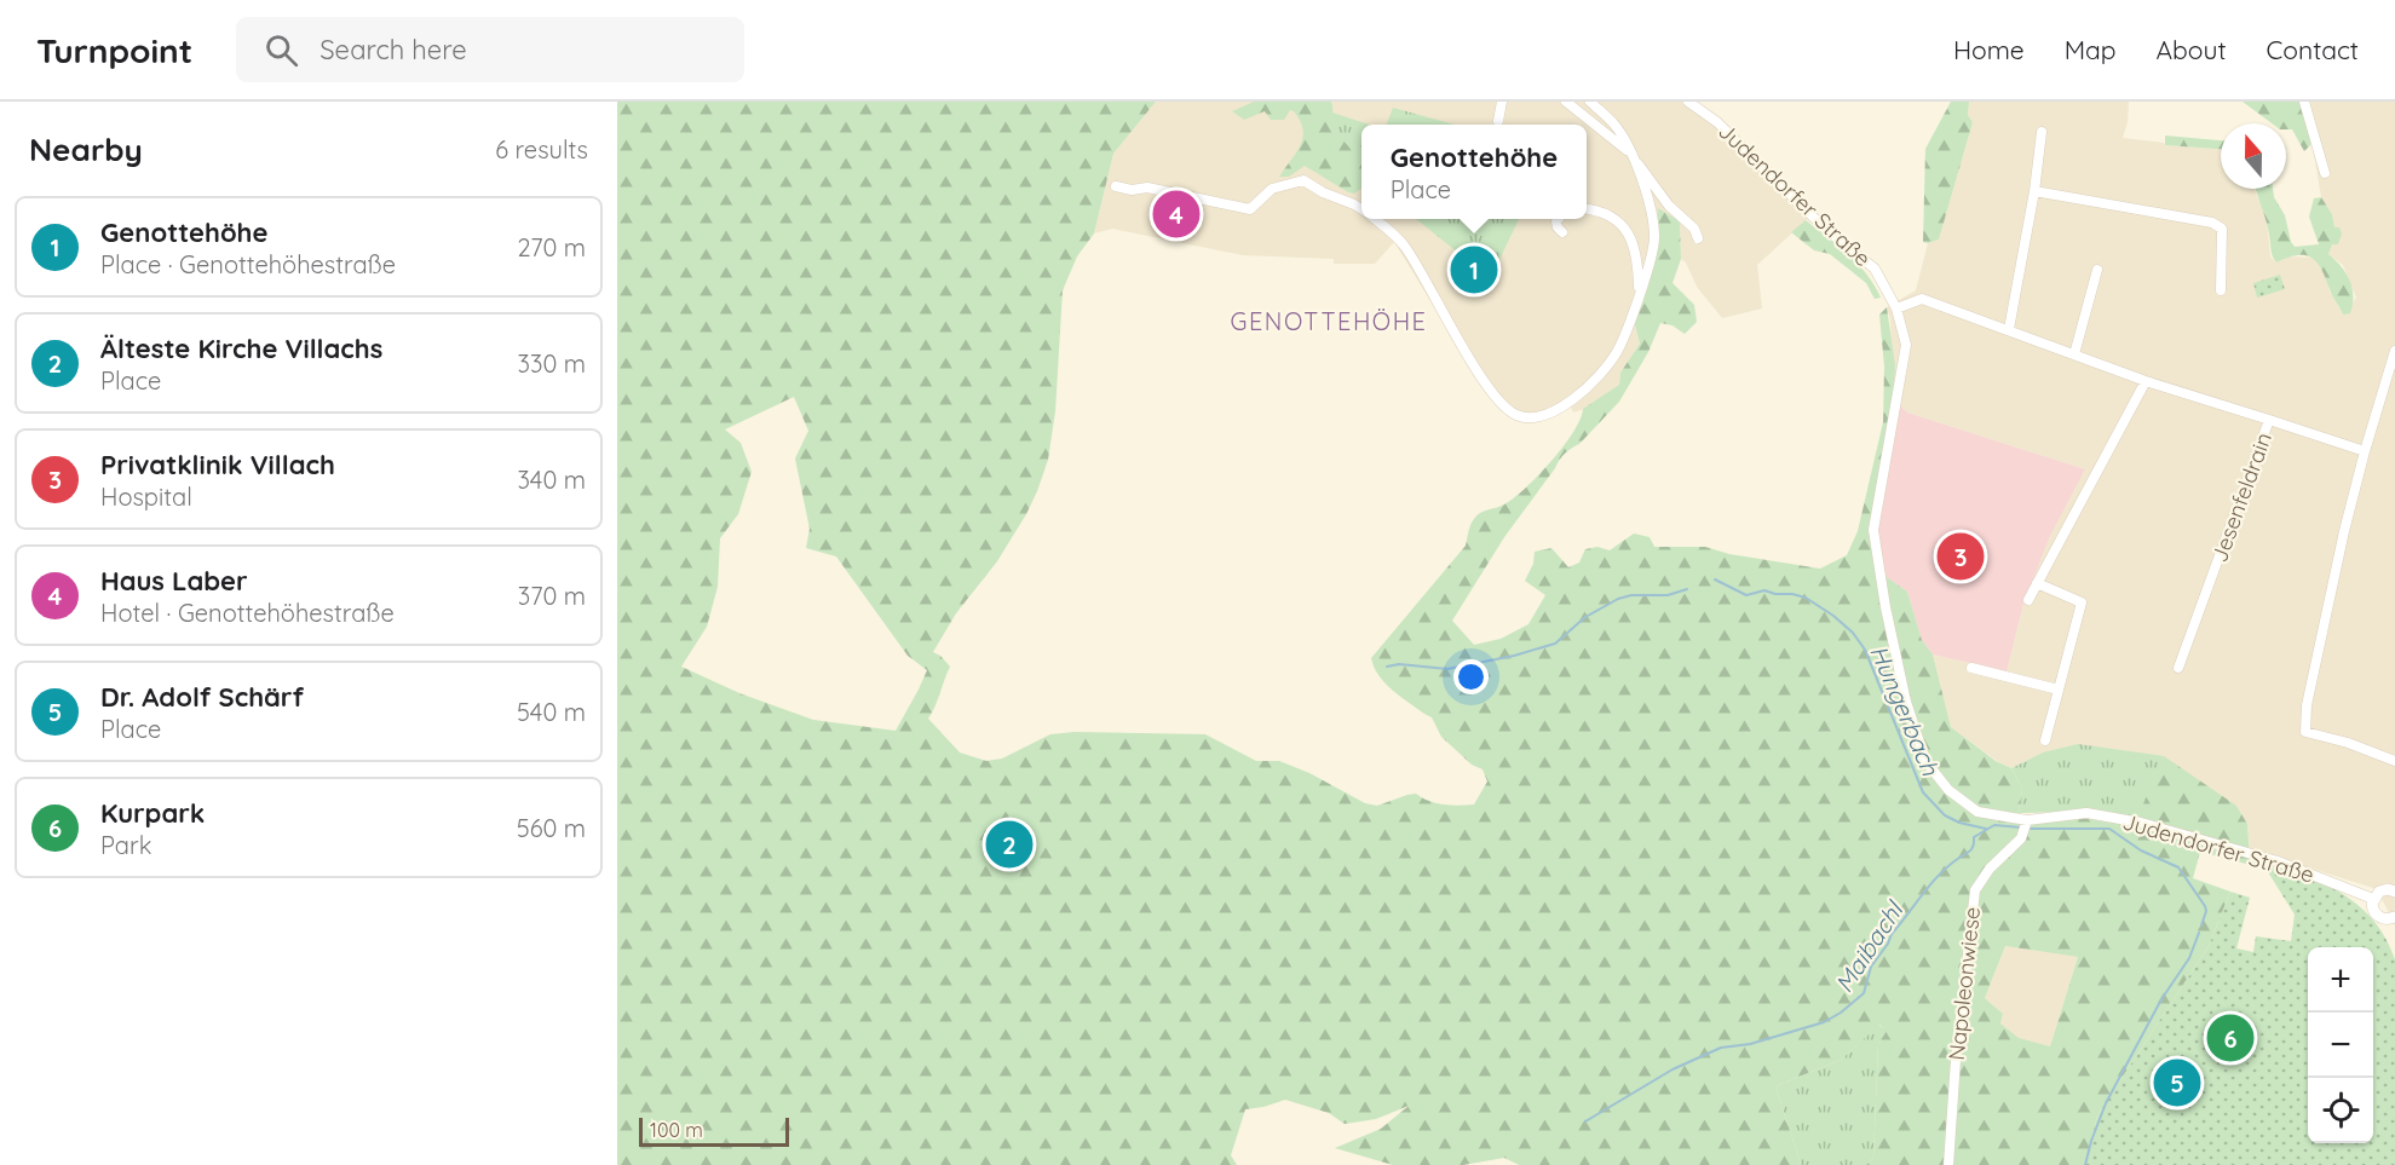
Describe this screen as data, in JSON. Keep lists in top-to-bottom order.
{
  "streets": {
    "street": ["Judendorfer Straße", "Jesenfeldrain", "Napoleonwiese"]
  },
  "crossings": [
    ["Judendorfer Straße", "Napoleonwiese"]
  ],
  "districts": ["GENOTTEHÖHE"],
  "water": ["Hungerbach", "Maibachl"],
  "scale_bar": "100 m",
  "north": "top",
  "page": {
    "header": "Turnpoint",
    "search": "Search here",
    "nav": [
      "Home",
      "Map",
      "About",
      "Contact"
    ],
    "heading": ["Nearby", "6 results"],
    "popup": ["Genottehöhe", "Place"],
    "pins": [
      "4",
      "1",
      "3",
      "2",
      "6",
      "5"
    ],
    "list": [
      {
        "mark": "1",
        "name": "Genottehöhe",
        "note": "Place · Genottehöhestraße",
        "value": "270 m"
      },
      {
        "mark": "2",
        "name": "Älteste Kirche Villachs",
        "note": "Place",
        "value": "330 m"
      },
      {
        "mark": "3",
        "name": "Privatklinik Villach",
        "note": "Hospital",
        "value": "340 m"
      },
      {
        "mark": "4",
        "name": "Haus Laber",
        "note": "Hotel · Genottehöhestraße",
        "value": "370 m"
      },
      {
        "mark": "5",
        "name": "Dr. Adolf Schärf",
        "note": "Place",
        "value": "540 m"
      },
      {
        "mark": "6",
        "name": "Kurpark",
        "note": "Park",
        "value": "560 m"
      }
    ],
    "map_buttons": ["+", "−"],
    "scale": "100 m"
  }
}
